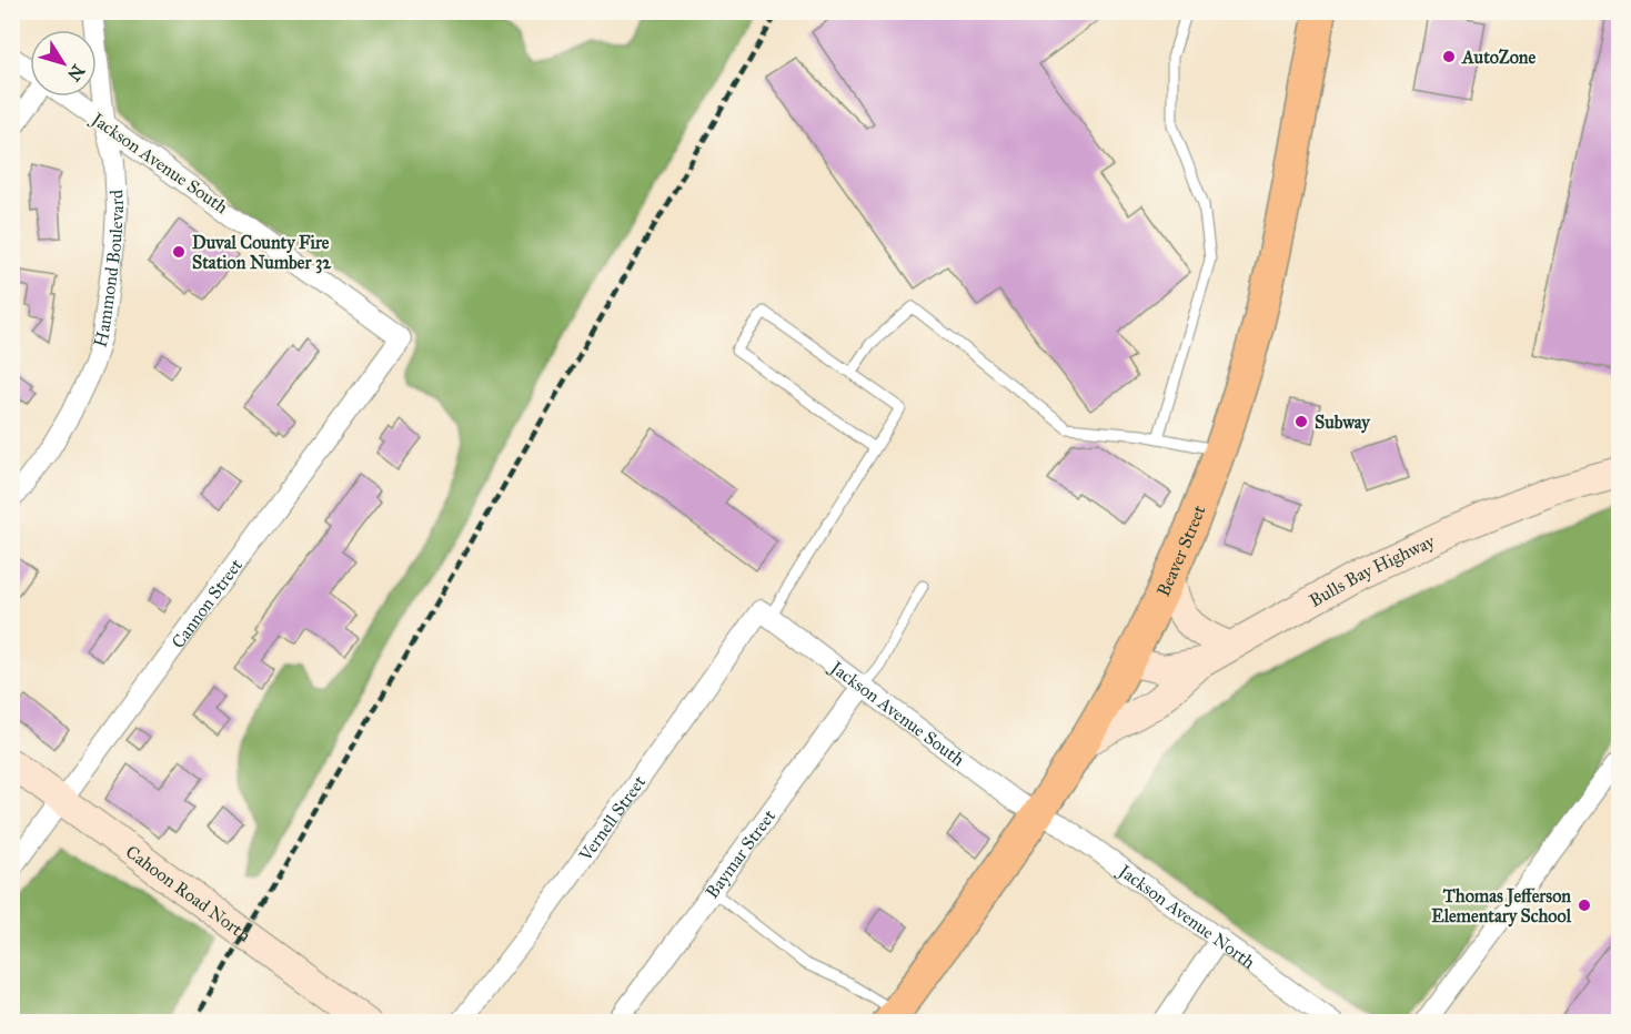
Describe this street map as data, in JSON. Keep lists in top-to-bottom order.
{
  "streets": {
    "main road": ["Beaver Street", "Bulls Bay Highway", "Cahoon Road North"],
    "street": [
      "Jackson Avenue South",
      "Hammond Boulevard",
      "Cannon Street",
      "Vernell Street",
      "Baymar Street",
      "Jackson Avenue North"
    ]
  },
  "crossings": [
    ["Jackson Avenue South", "Hammond Boulevard"],
    ["Jackson Avenue South", "Beaver Street"],
    ["Jackson Avenue South", "Cannon Street"],
    ["Jackson Avenue South", "Vernell Street"],
    ["Jackson Avenue South", "Baymar Street"],
    ["Jackson Avenue South", "Jackson Avenue North"],
    ["Beaver Street", "Bulls Bay Highway"],
    ["Beaver Street", "Jackson Avenue North"],
    ["Cannon Street", "Cahoon Road North"]
  ],
  "places": [
    "AutoZone",
    "Duval County Fire Station Number 32",
    "Subway",
    "Thomas Jefferson Elementary School"
  ],
  "north": "bottom right"
}
